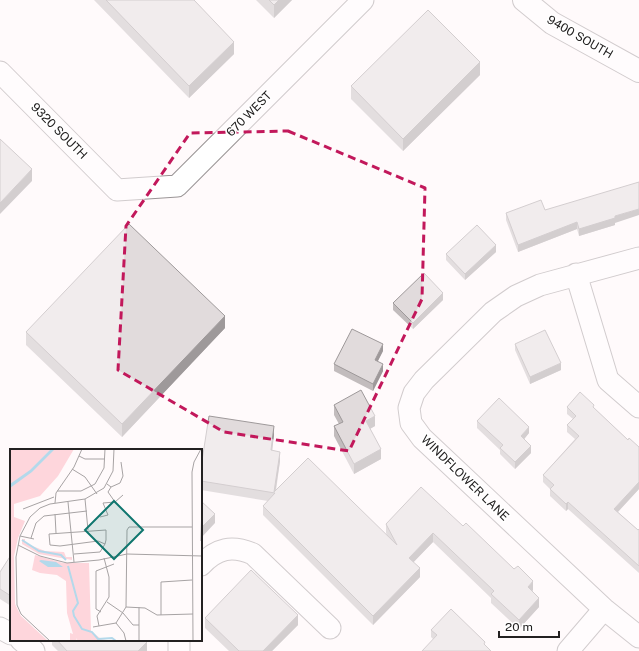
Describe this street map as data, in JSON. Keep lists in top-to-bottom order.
{
  "streets": {
    "street": [
      "9400 SOUTH",
      "670 WEST",
      "9320 SOUTH",
      "WINDFLOWER LANE"
    ]
  },
  "crossings": [
    ["670 WEST", "9320 SOUTH"]
  ],
  "scale_bar": "20 m"
}
